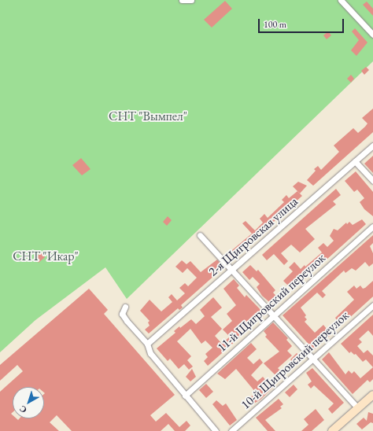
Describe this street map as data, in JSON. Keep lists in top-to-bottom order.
{
  "streets": {
    "street": ["2-я Щигровская улица", "11-й Щигровский переулок", "10-й Щигровский переулок"]
  },
  "parks": ["СНТ \"Вымпел\"", "СНТ \"Икар\""],
  "scale_bar": "100 m",
  "north": "bottom left"
}
